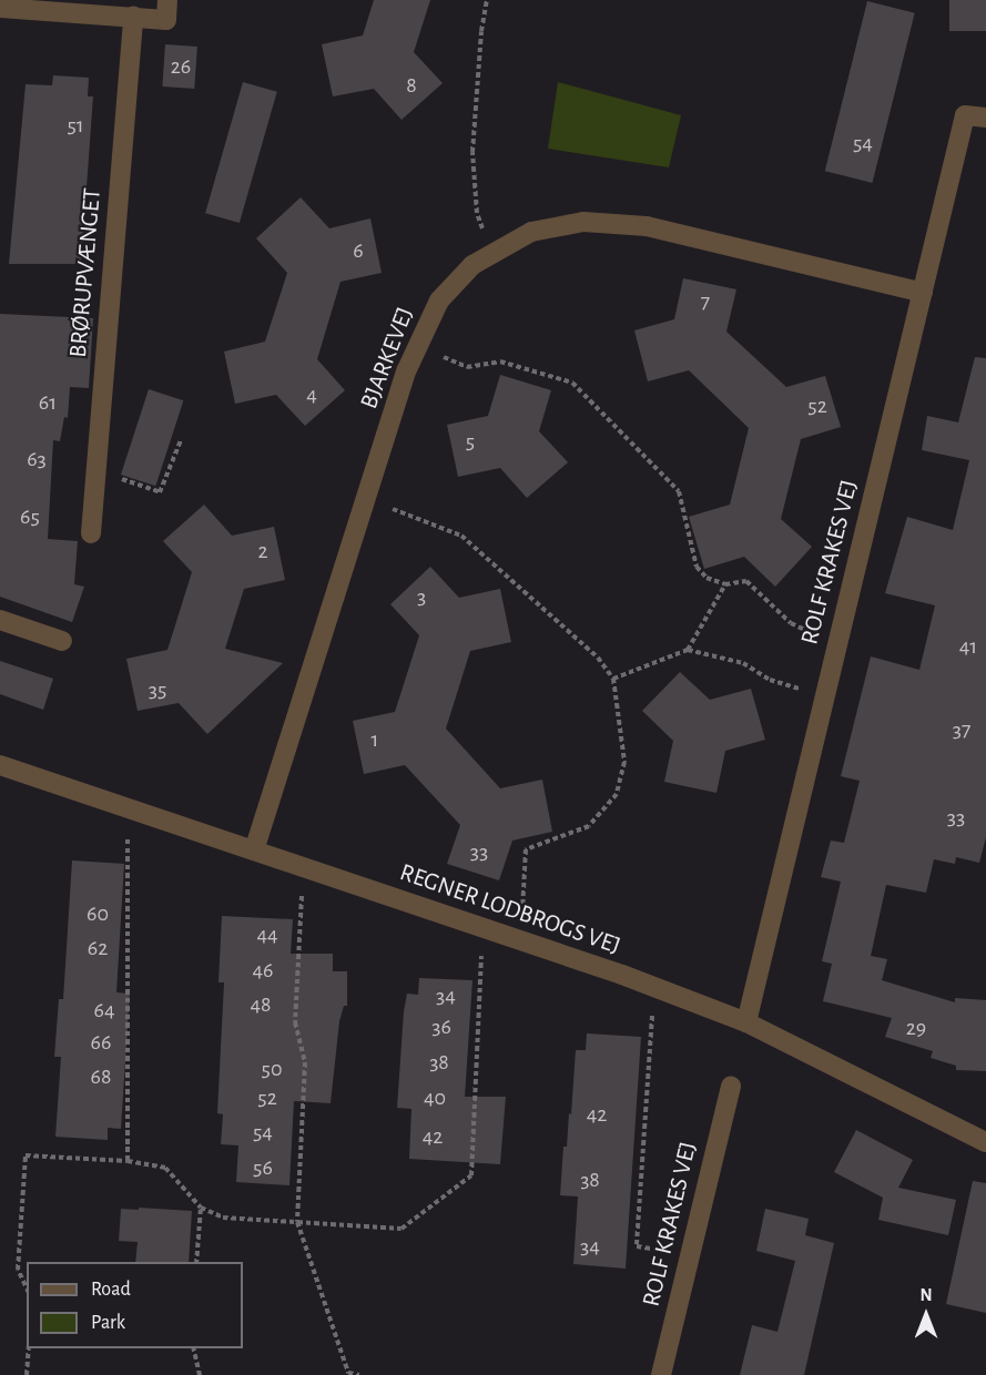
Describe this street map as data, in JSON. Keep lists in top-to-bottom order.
{
  "streets": {
    "street": [
      "BRØRUPVÆNGET",
      "BJARKEVEJ",
      "ROLF KRAKES VEJ",
      "REGNER LODBROGS VEJ"
    ]
  },
  "crossings": [
    ["BJARKEVEJ", "ROLF KRAKES VEJ"],
    ["BJARKEVEJ", "REGNER LODBROGS VEJ"],
    ["ROLF KRAKES VEJ", "REGNER LODBROGS VEJ"]
  ],
  "house_numbers": [
    "26",
    "8",
    "51",
    "54",
    "6",
    "7",
    "4",
    "61",
    "52",
    "5",
    "63",
    "65",
    "2",
    "3",
    "41",
    "35",
    "37",
    "1",
    "33",
    "33",
    "60",
    "44",
    "62",
    "46",
    "34",
    "48",
    "64",
    "36",
    "29",
    "66",
    "38",
    "50",
    "68",
    "52",
    "40",
    "42",
    "54",
    "42",
    "56",
    "38",
    "34"
  ],
  "legend": ["Road", "Park"],
  "north": "top"
}
